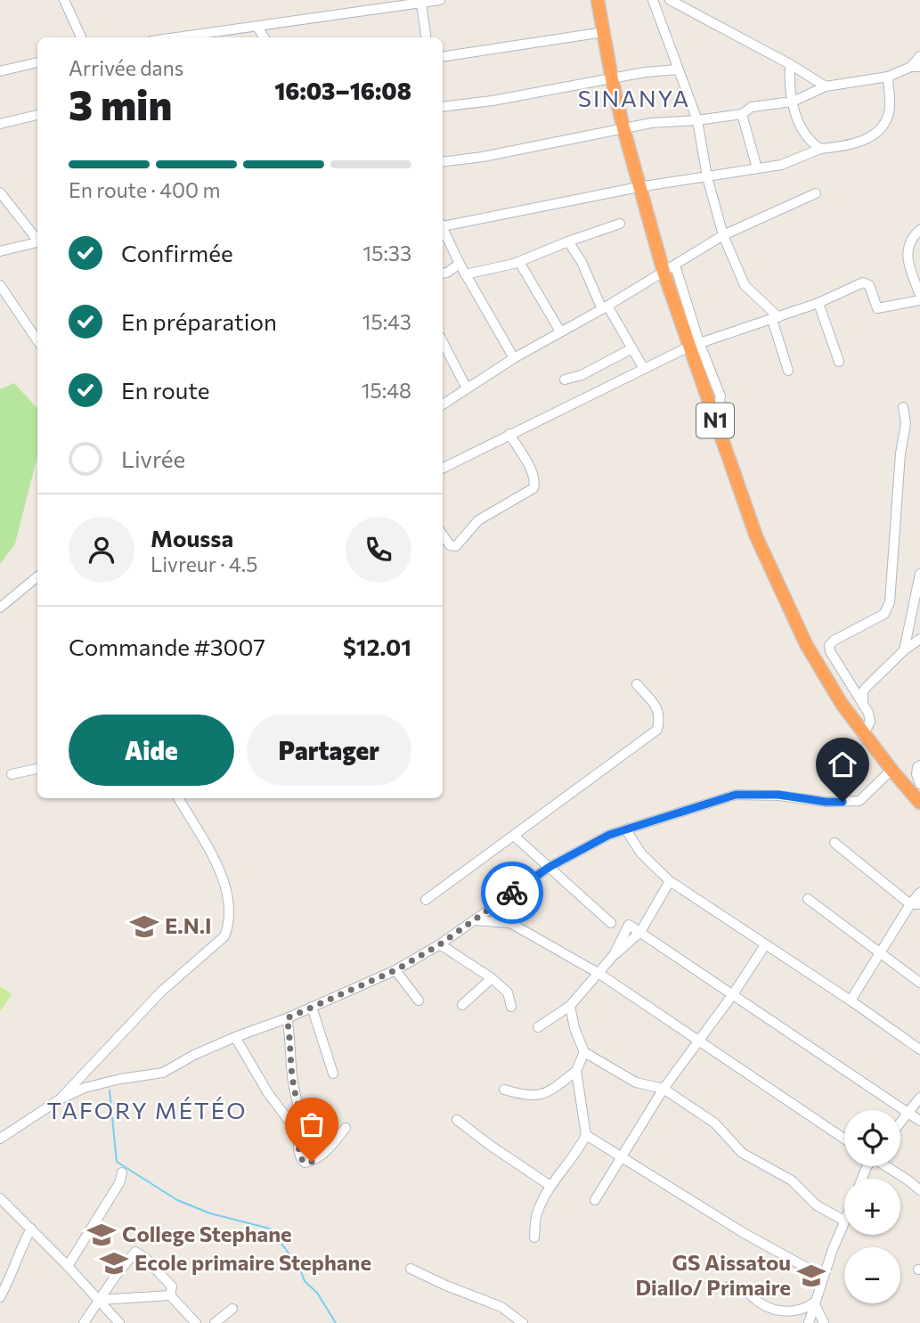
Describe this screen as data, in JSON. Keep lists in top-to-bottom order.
{
  "streets": {
    "highway": ["N1"]
  },
  "districts": ["SINANYA", "TAFORY MÉTÉO"],
  "places": {
    "school or university": [
      "E.N.I",
      "College Stephane",
      "Ecole primaire Stephane",
      "GS Aissatou Diallo/ Primaire"
    ]
  },
  "page": {
    "heading": ["3 min", "Arrivée dans", "16:03–16:08"],
    "panel": [
      "Moussa",
      "Livreur · 4.5",
      "Commande #3007",
      "$12.01"
    ],
    "bar": "En route · 400 m",
    "list": [
      ["Confirmée", "15:33"],
      ["En préparation", "15:43"],
      ["En route", "15:48"],
      "Livrée"
    ],
    "buttons": ["Aide", "Partager"],
    "map_buttons": ["+", "−"]
  }
}
